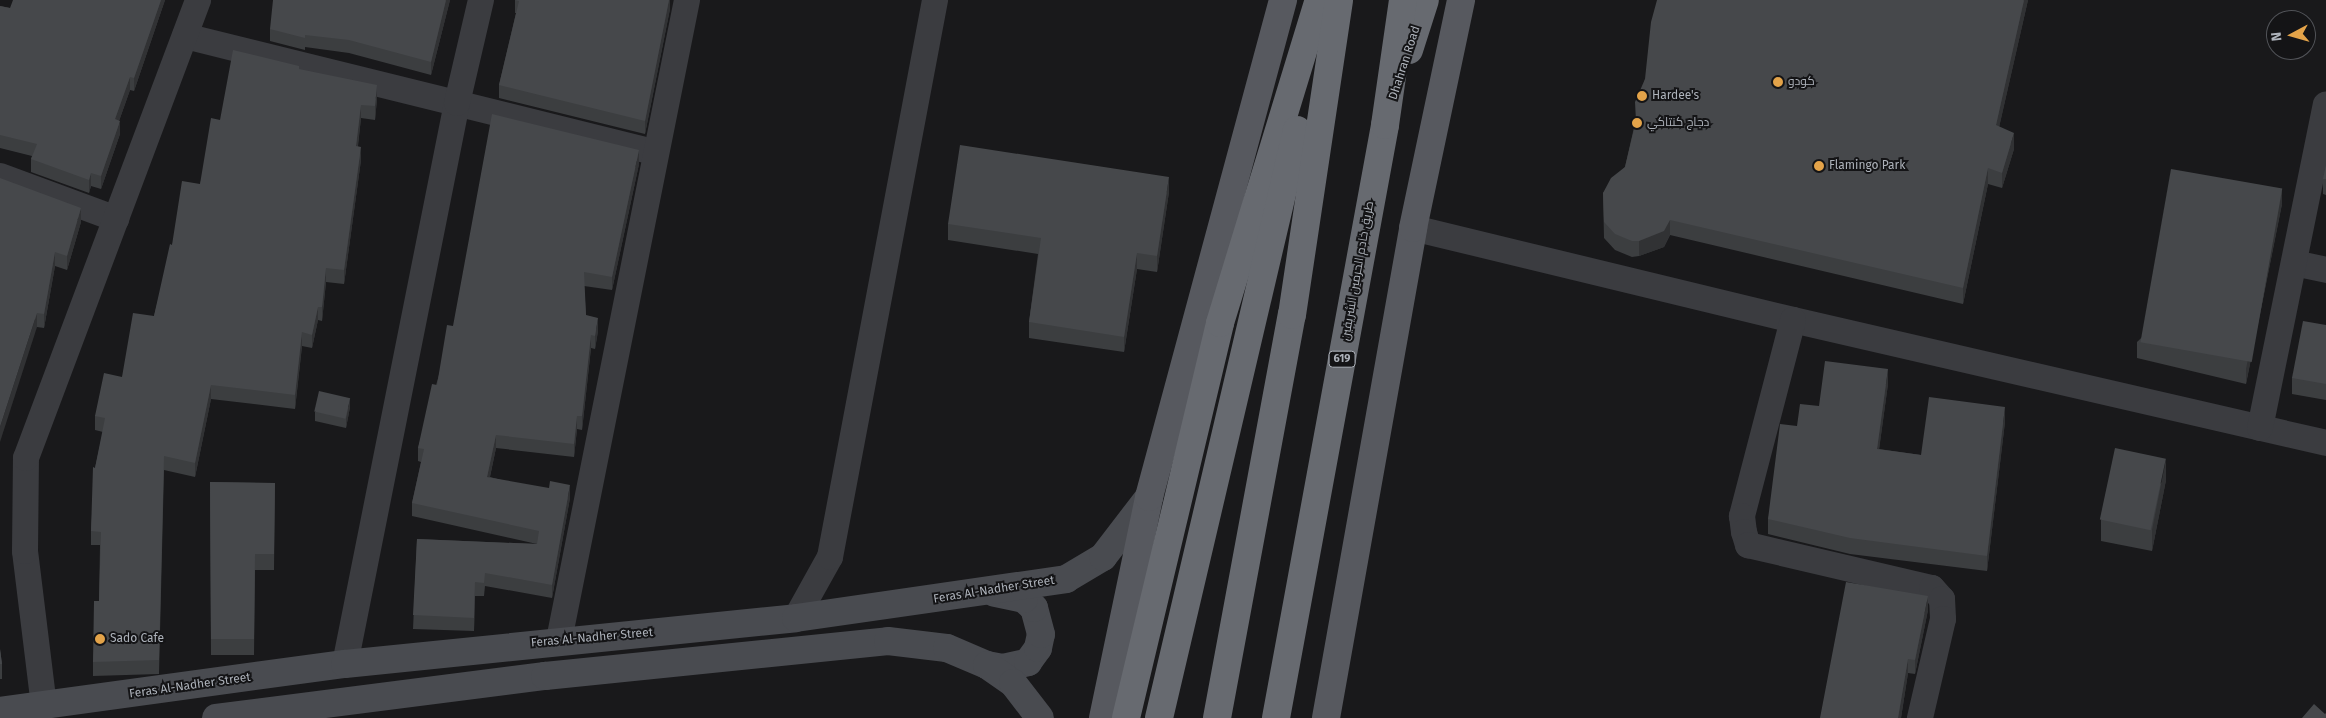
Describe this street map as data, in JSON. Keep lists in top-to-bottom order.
{
  "streets": {
    "highway": ["Dhahran Road", "طريق خادم الحرمين الشريفين", "619"],
    "street": ["Feras Al-Nadher Street"]
  },
  "crossings": [
    ["Dhahran Road", "طريق خادم الحرمين الشريفين"]
  ],
  "places": [
    "كودو",
    "Hardee's",
    "دجاج كنتاكي",
    "Flamingo Park",
    "Sado Cafe"
  ],
  "north": "left"
}
